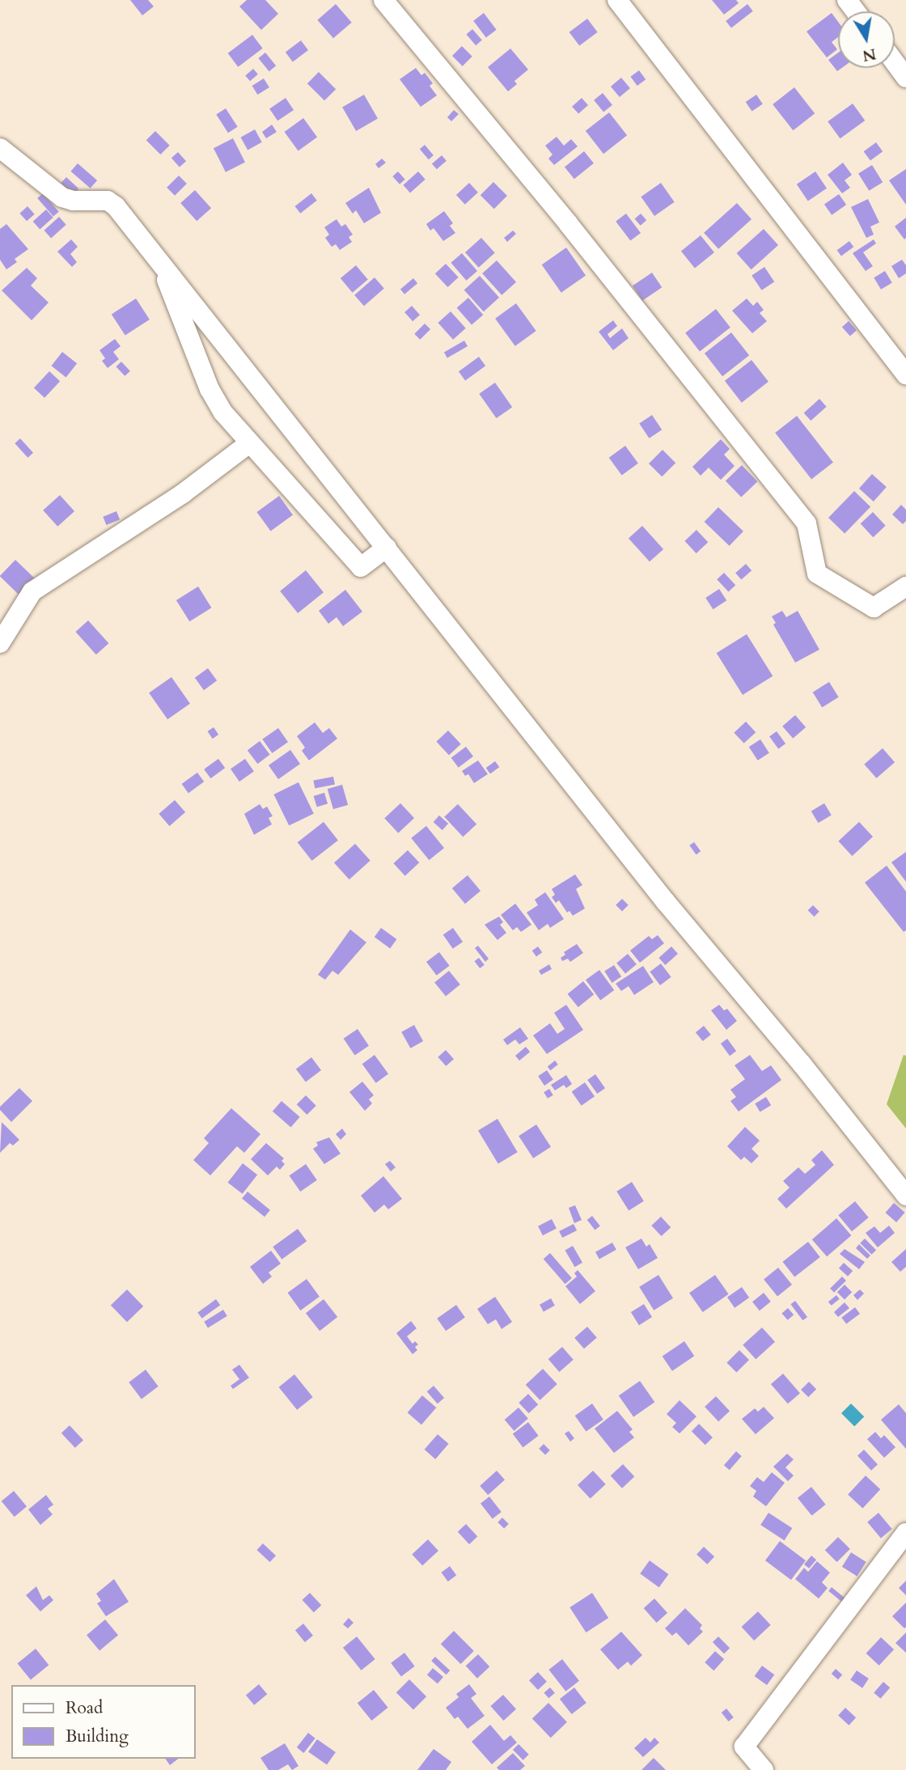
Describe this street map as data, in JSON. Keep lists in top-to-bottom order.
{
  "legend": ["Road", "Building"],
  "north": "bottom"
}
